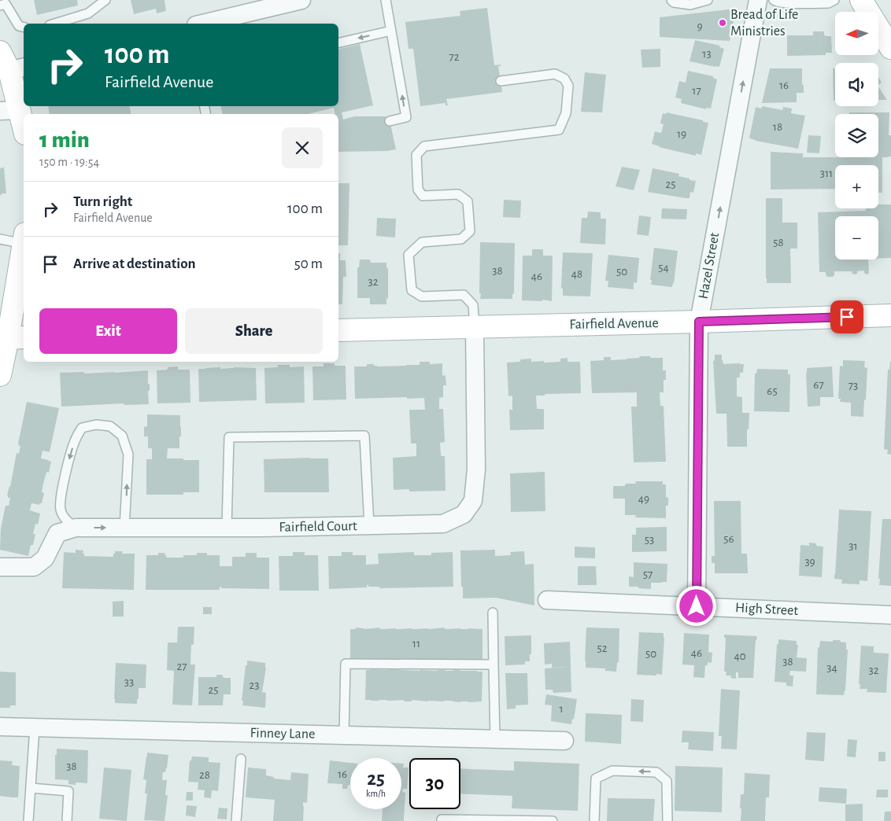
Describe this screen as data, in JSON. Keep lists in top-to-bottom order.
{
  "streets": {
    "street": [
      "Hazel Street",
      "Fairfield Avenue",
      "Fairfield Court",
      "High Street",
      "Finney Lane"
    ]
  },
  "crossings": [
    ["Hazel Street", "Fairfield Avenue"],
    ["Hazel Street", "High Street"],
    ["Fairfield Avenue", "Fairfield Court"]
  ],
  "one_way": ["Hazel Street"],
  "places": ["Bread of Life Ministries"],
  "house_numbers": [
    "9",
    "13",
    "72",
    "16",
    "17",
    "18",
    "19",
    "311",
    "25",
    "58",
    "54",
    "38",
    "50",
    "48",
    "46",
    "32",
    "67",
    "73",
    "65",
    "49",
    "56",
    "53",
    "31",
    "39",
    "57",
    "11",
    "52",
    "46",
    "50",
    "40",
    "38",
    "27",
    "34",
    "32",
    "33",
    "23",
    "25",
    "1",
    "38",
    "16",
    "28"
  ],
  "north": "left",
  "page": {
    "map_buttons": ["+", "−"],
    "turn": ["100 m", "Fairfield Avenue"],
    "heading": ["1 min", "150 m · 19:54"],
    "list": [
      {
        "name": "Turn right",
        "note": "Fairfield Avenue",
        "value": "100 m"
      },
      {
        "name": "Arrive at destination",
        "value": "50 m"
      }
    ],
    "buttons": ["Exit", "Share"],
    "speed": "25 km/h",
    "limit": "30"
  }
}
